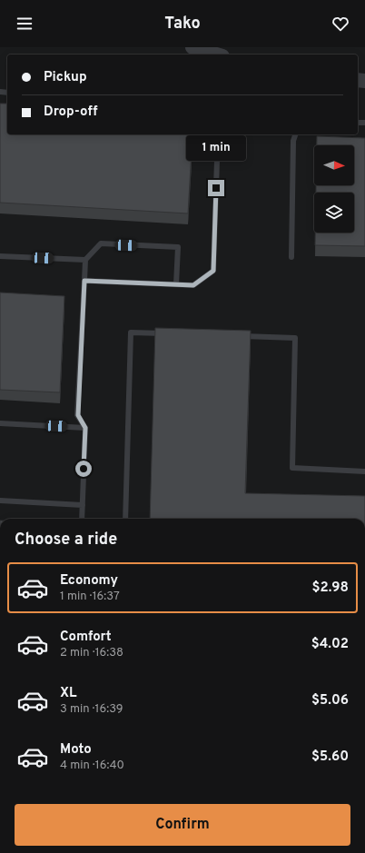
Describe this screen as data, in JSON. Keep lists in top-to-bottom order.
{
  "north": "right",
  "page": {
    "header": "Tako",
    "banner": ["Pickup", "Drop-off"],
    "bubble": "1 min",
    "heading": "Choose a ride",
    "list": [
      {
        "name": "Economy",
        "note": "1 min · 16:37",
        "value": "$2.98"
      },
      {
        "name": "Comfort",
        "note": "2 min · 16:38",
        "value": "$4.02"
      },
      {
        "name": "XL",
        "note": "3 min · 16:39",
        "value": "$5.06"
      },
      {
        "name": "Moto",
        "note": "4 min · 16:40",
        "value": "$5.60"
      }
    ],
    "buttons": "Confirm"
  }
}
